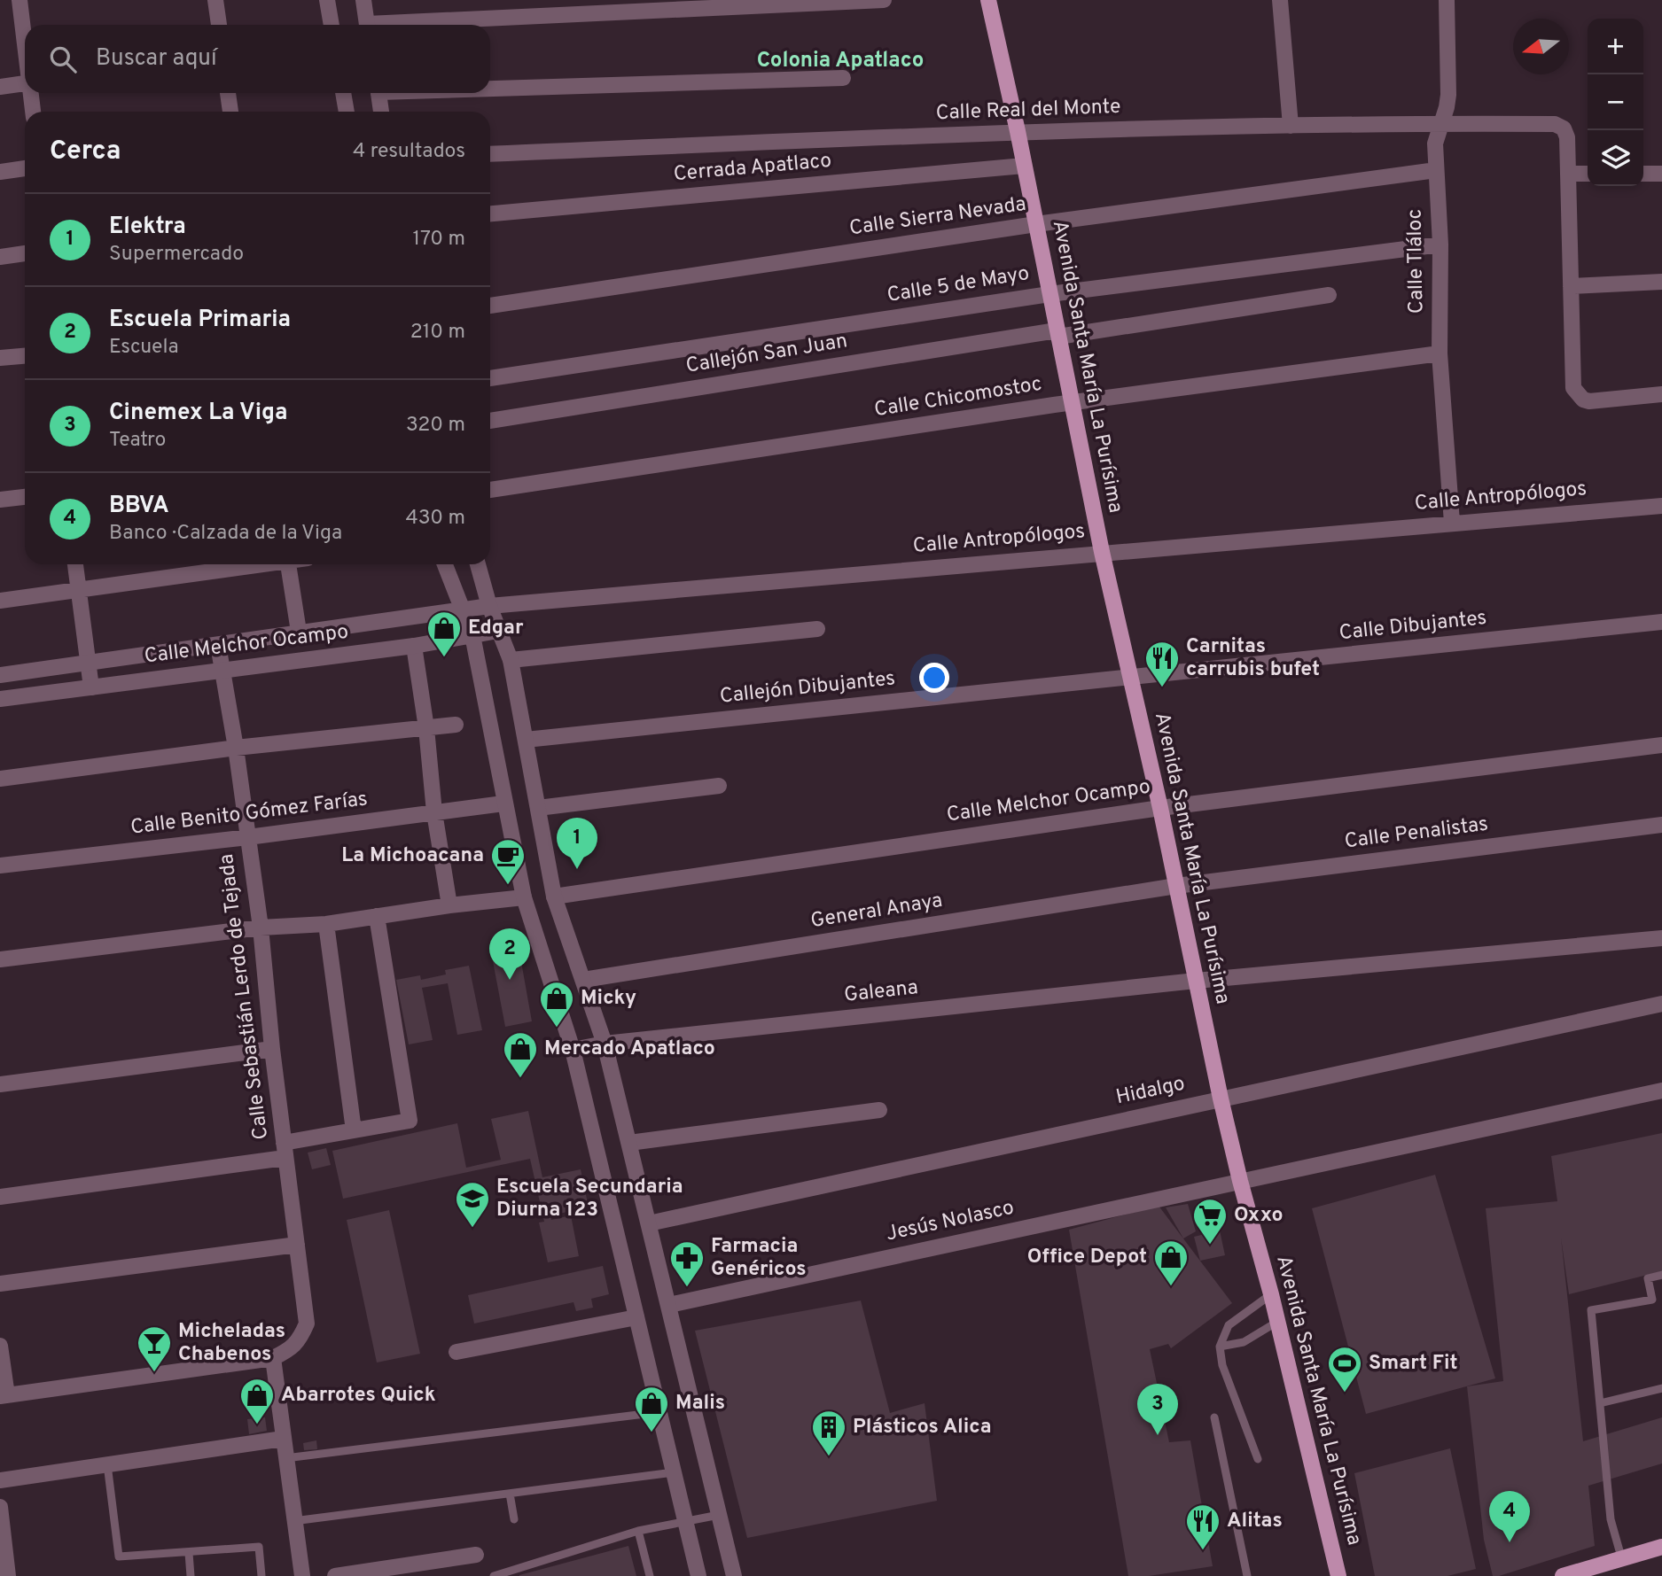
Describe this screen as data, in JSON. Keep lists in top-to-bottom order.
{
  "streets": {
    "main road": ["Avenida Santa María La Purísima"],
    "street": [
      "Calle Real del Monte",
      "Cerrada Apatlaco",
      "Calle Sierra Nevada",
      "Calle Tláloc",
      "Calle 5 de Mayo",
      "Callejón San Juan",
      "Calle Chicomostoc",
      "Calle Antropólogos",
      "Calle Dibujantes",
      "Calle Melchor Ocampo",
      "Callejón Dibujantes",
      "Calle Benito Gómez Farías",
      "Calle Penalistas",
      "General Anaya",
      "Galeana",
      "Calle Sebastián Lerdo de Tejada",
      "Hidalgo",
      "Jesús Nolasco"
    ]
  },
  "crossings": [
    ["Calle Real del Monte", "Calle Tláloc"],
    ["Calle Real del Monte", "Avenida Santa María La Purísima"],
    ["Cerrada Apatlaco", "Avenida Santa María La Purísima"],
    ["Calle Sierra Nevada", "Calle Tláloc"],
    ["Calle Sierra Nevada", "Avenida Santa María La Purísima"],
    ["Calle Tláloc", "Calle 5 de Mayo"],
    ["Calle Tláloc", "Calle Chicomostoc"],
    ["Calle Tláloc", "Calle Antropólogos"],
    ["Calle 5 de Mayo", "Avenida Santa María La Purísima"],
    ["Callejón San Juan", "Avenida Santa María La Purísima"],
    ["Avenida Santa María La Purísima", "Calle Chicomostoc"],
    ["Avenida Santa María La Purísima", "Calle Antropólogos"],
    ["Avenida Santa María La Purísima", "Calle Dibujantes"],
    ["Avenida Santa María La Purísima", "Calle Melchor Ocampo"],
    ["Avenida Santa María La Purísima", "Callejón Dibujantes"],
    ["Avenida Santa María La Purísima", "Calle Penalistas"],
    ["Avenida Santa María La Purísima", "General Anaya"],
    ["Avenida Santa María La Purísima", "Galeana"],
    ["Avenida Santa María La Purísima", "Hidalgo"],
    ["Avenida Santa María La Purísima", "Jesús Nolasco"],
    ["Calle Antropólogos", "Calle Melchor Ocampo"],
    ["Calle Dibujantes", "Callejón Dibujantes"],
    ["Calle Melchor Ocampo", "Calle Sebastián Lerdo de Tejada"],
    ["Calle Benito Gómez Farías", "Calle Sebastián Lerdo de Tejada"],
    ["Calle Penalistas", "General Anaya"]
  ],
  "districts": ["Colonia Apatlaco"],
  "places": {
    "shop": [
      "Edgar",
      "Micky",
      "Mercado Apatlaco",
      "Office Depot",
      "Abarrotes Quick",
      "Malis"
    ],
    "restaurant": ["Carnitas carrubis bufet", "Alitas"],
    "cafe": ["La Michoacana"],
    "school or university": ["Escuela Secundaria Diurna 123"],
    "supermarket": ["Oxxo"],
    "pharmacy": ["Farmacia Genéricos"],
    "bar": ["Micheladas Chabenos"],
    "sports": ["Smart Fit"],
    "building": ["Plásticos Alica"]
  },
  "north": "left",
  "page": {
    "map_buttons": ["+", "−"],
    "search": "Buscar aquí",
    "heading": ["Cerca", "4 resultados"],
    "list": [
      {
        "mark": "1",
        "name": "Elektra",
        "note": "Supermercado",
        "value": "170 m"
      },
      {
        "mark": "2",
        "name": "Escuela Primaria",
        "note": "Escuela",
        "value": "210 m"
      },
      {
        "mark": "3",
        "name": "Cinemex La Viga",
        "note": "Teatro",
        "value": "320 m"
      },
      {
        "mark": "4",
        "name": "BBVA",
        "note": "Banco · Calzada de la Viga",
        "value": "430 m"
      }
    ],
    "pins": [
      "1",
      "2",
      "3",
      "4"
    ]
  }
}
